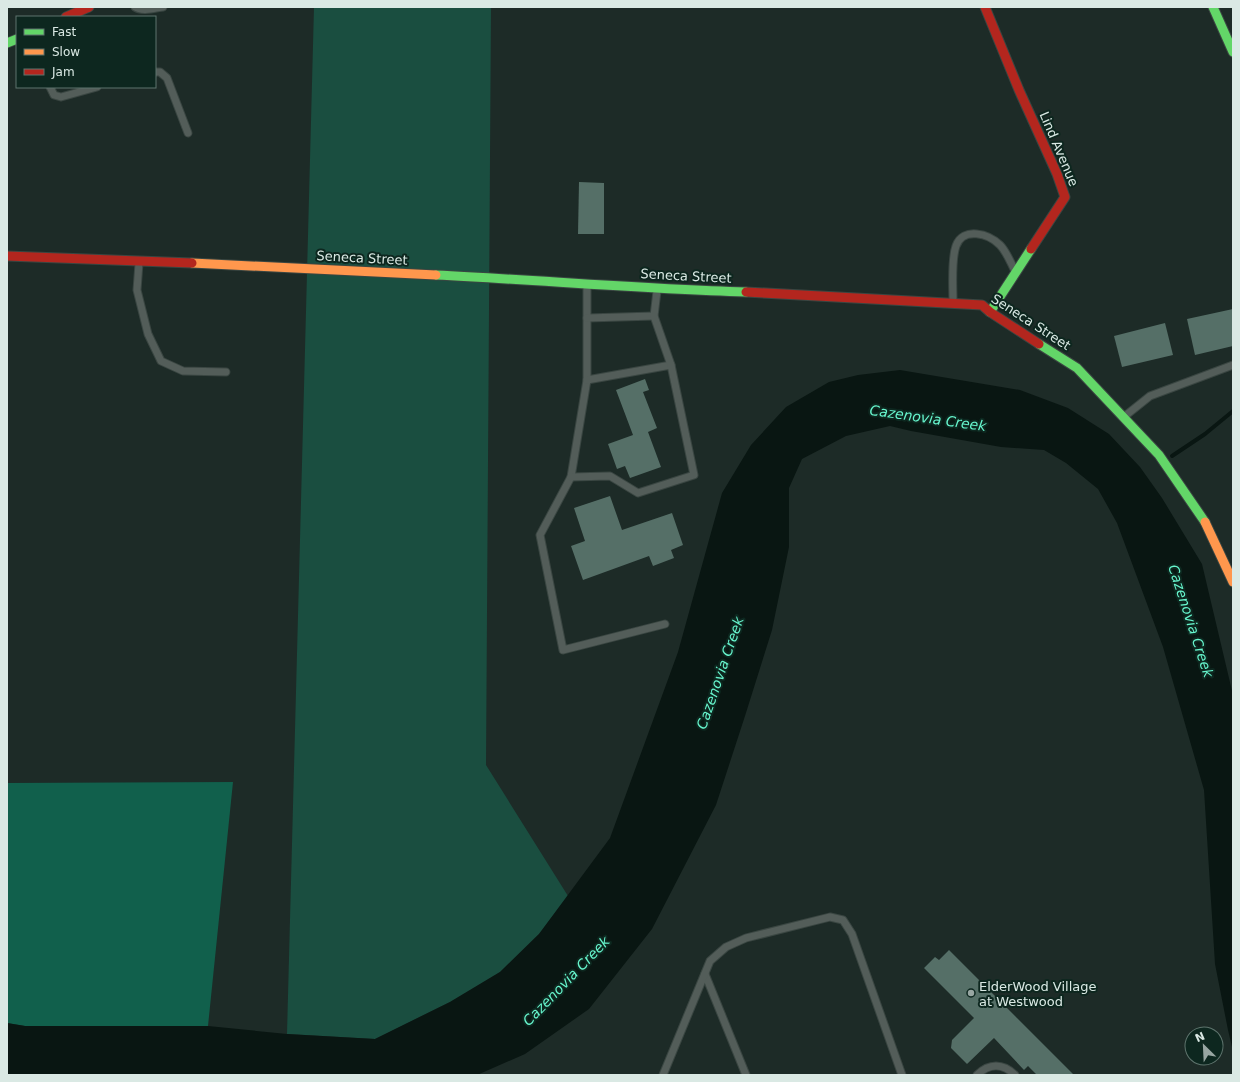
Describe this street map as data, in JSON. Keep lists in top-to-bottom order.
{
  "streets": {
    "street": ["Lind Avenue", "Seneca Street"]
  },
  "crossings": [
    ["Lind Avenue", "Seneca Street"]
  ],
  "water": ["Cazenovia Creek"],
  "places": ["ElderWood Village at Westwood"],
  "legend": ["Fast", "Slow", "Jam"],
  "north": "top left"
}
